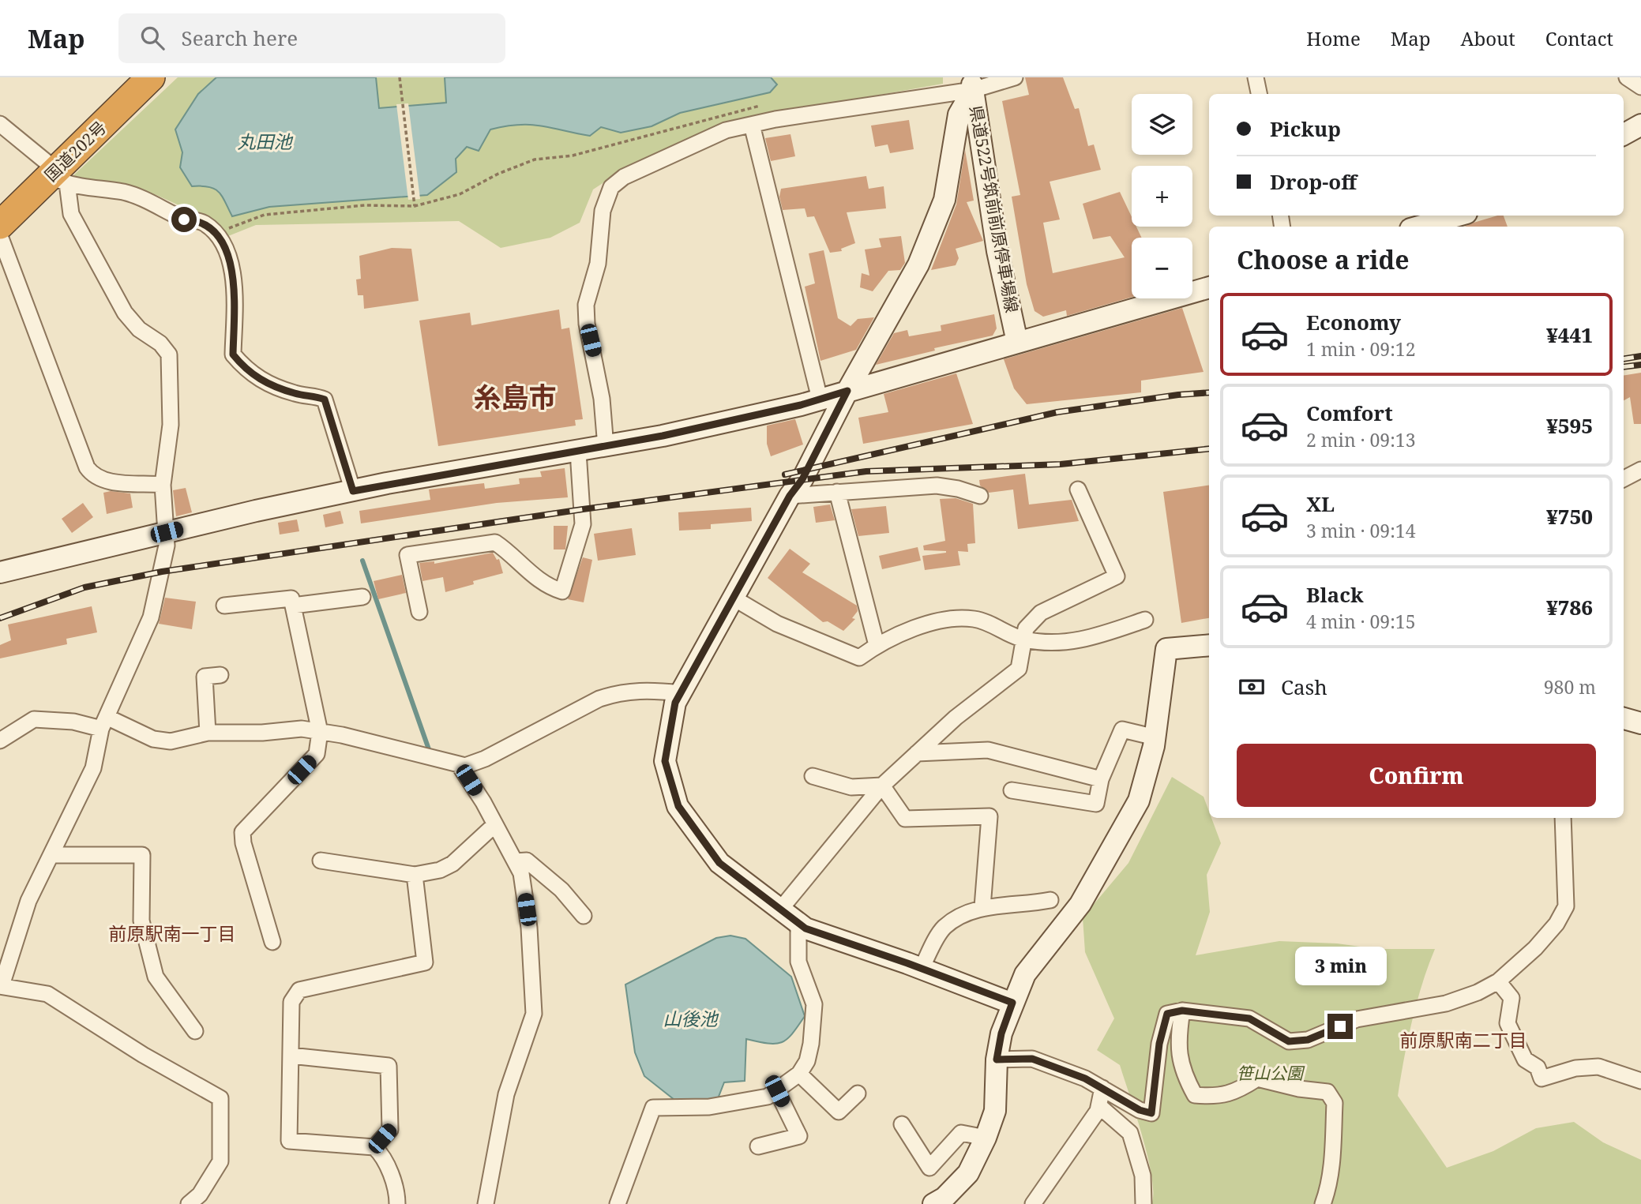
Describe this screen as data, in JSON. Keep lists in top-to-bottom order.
{
  "streets": {
    "highway": ["国道202号"],
    "street": ["県道522号筑前前原停車場線"]
  },
  "districts": ["糸島市", "前原駅南一丁目", "前原駅南二丁目"],
  "water": ["丸田池", "山後池"],
  "parks": ["笹山公園"],
  "page": {
    "header": "Map",
    "search": "Search here",
    "nav": [
      "Home",
      "Map",
      "About",
      "Contact"
    ],
    "map_buttons": ["+", "−"],
    "banner": ["Pickup", "Drop-off"],
    "heading": "Choose a ride",
    "list": [
      {
        "name": "Economy",
        "note": "1 min · 09:12",
        "value": "¥441"
      },
      {
        "name": "Comfort",
        "note": "2 min · 09:13",
        "value": "¥595"
      },
      {
        "name": "XL",
        "note": "3 min · 09:14",
        "value": "¥750"
      },
      {
        "name": "Black",
        "note": "4 min · 09:15",
        "value": "¥786"
      }
    ],
    "pay": ["Cash", "980 m"],
    "buttons": "Confirm",
    "bubble": "3 min"
  }
}
